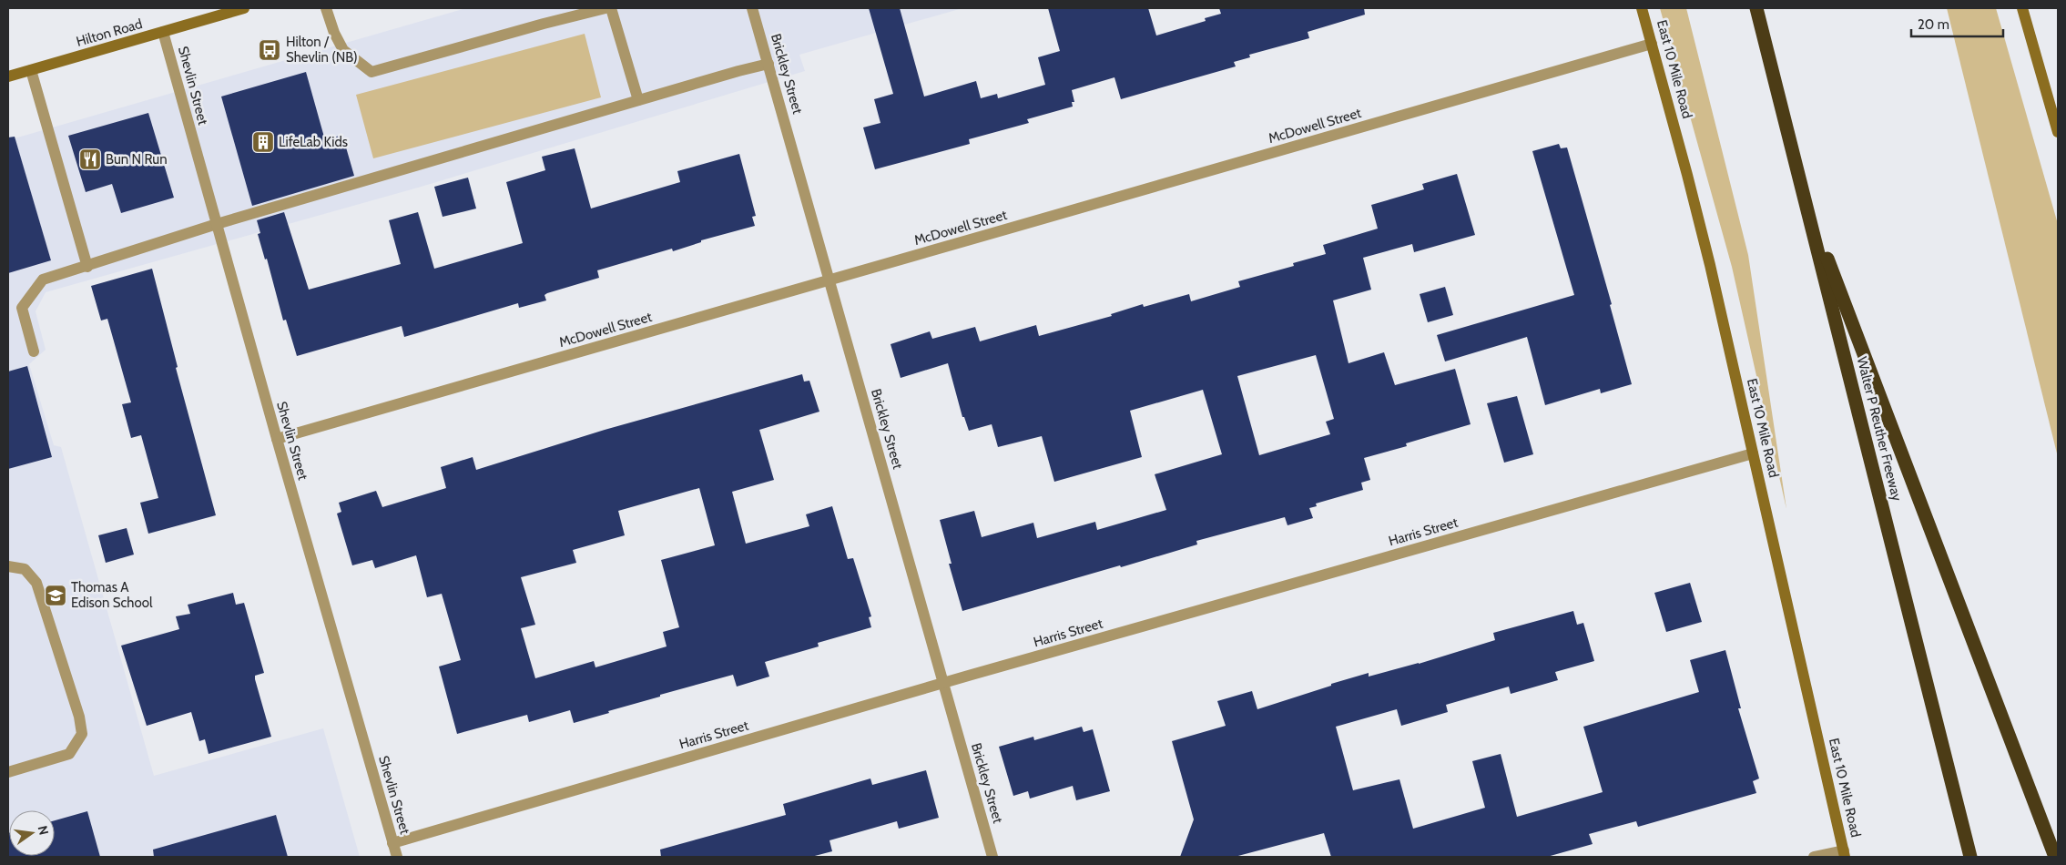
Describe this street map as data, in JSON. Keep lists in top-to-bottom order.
{
  "streets": {
    "highway": ["Walter P Reuther Freeway"],
    "main road": ["Hilton Road", "East 10 Mile Road"],
    "street": [
      "Brickley Street",
      "Shevlin Street",
      "McDowell Street",
      "Harris Street"
    ]
  },
  "crossings": [
    ["Hilton Road", "Shevlin Street"],
    ["East 10 Mile Road", "McDowell Street"],
    ["East 10 Mile Road", "Harris Street"],
    ["Brickley Street", "McDowell Street"],
    ["Brickley Street", "Harris Street"],
    ["Shevlin Street", "McDowell Street"],
    ["Shevlin Street", "Harris Street"]
  ],
  "places": {
    "bus stop": ["Hilton / Shevlin (NB)"],
    "building": ["LifeLab Kids"],
    "restaurant": ["Bun N Run"],
    "school or university": ["Thomas A Edison School"]
  },
  "scale_bar": "20 m",
  "north": "right"
}
